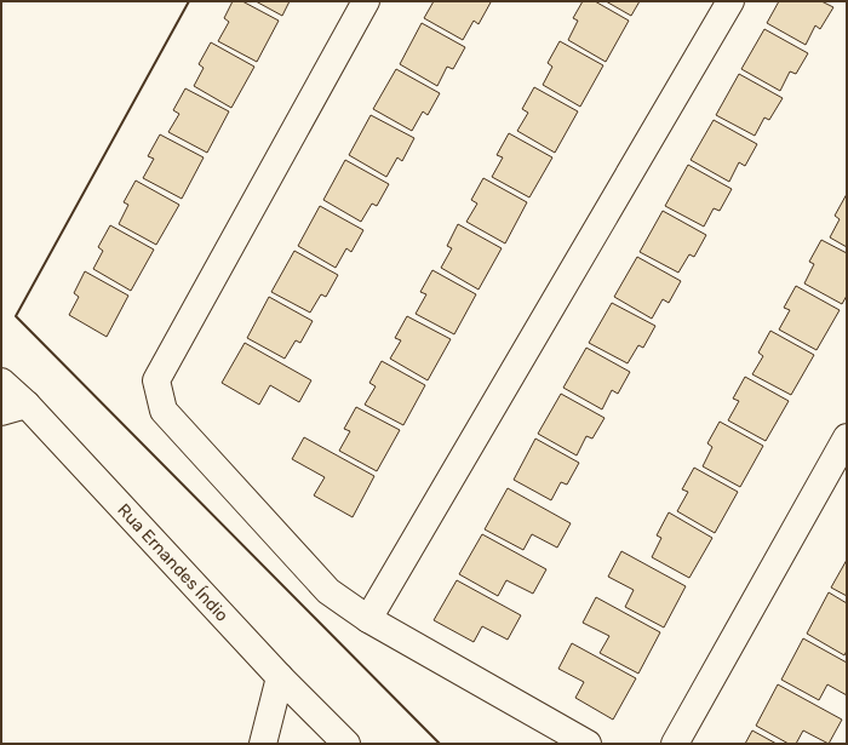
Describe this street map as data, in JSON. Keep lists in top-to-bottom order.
{
  "streets": {
    "street": ["Rua Ernandes Índio"]
  }
}
